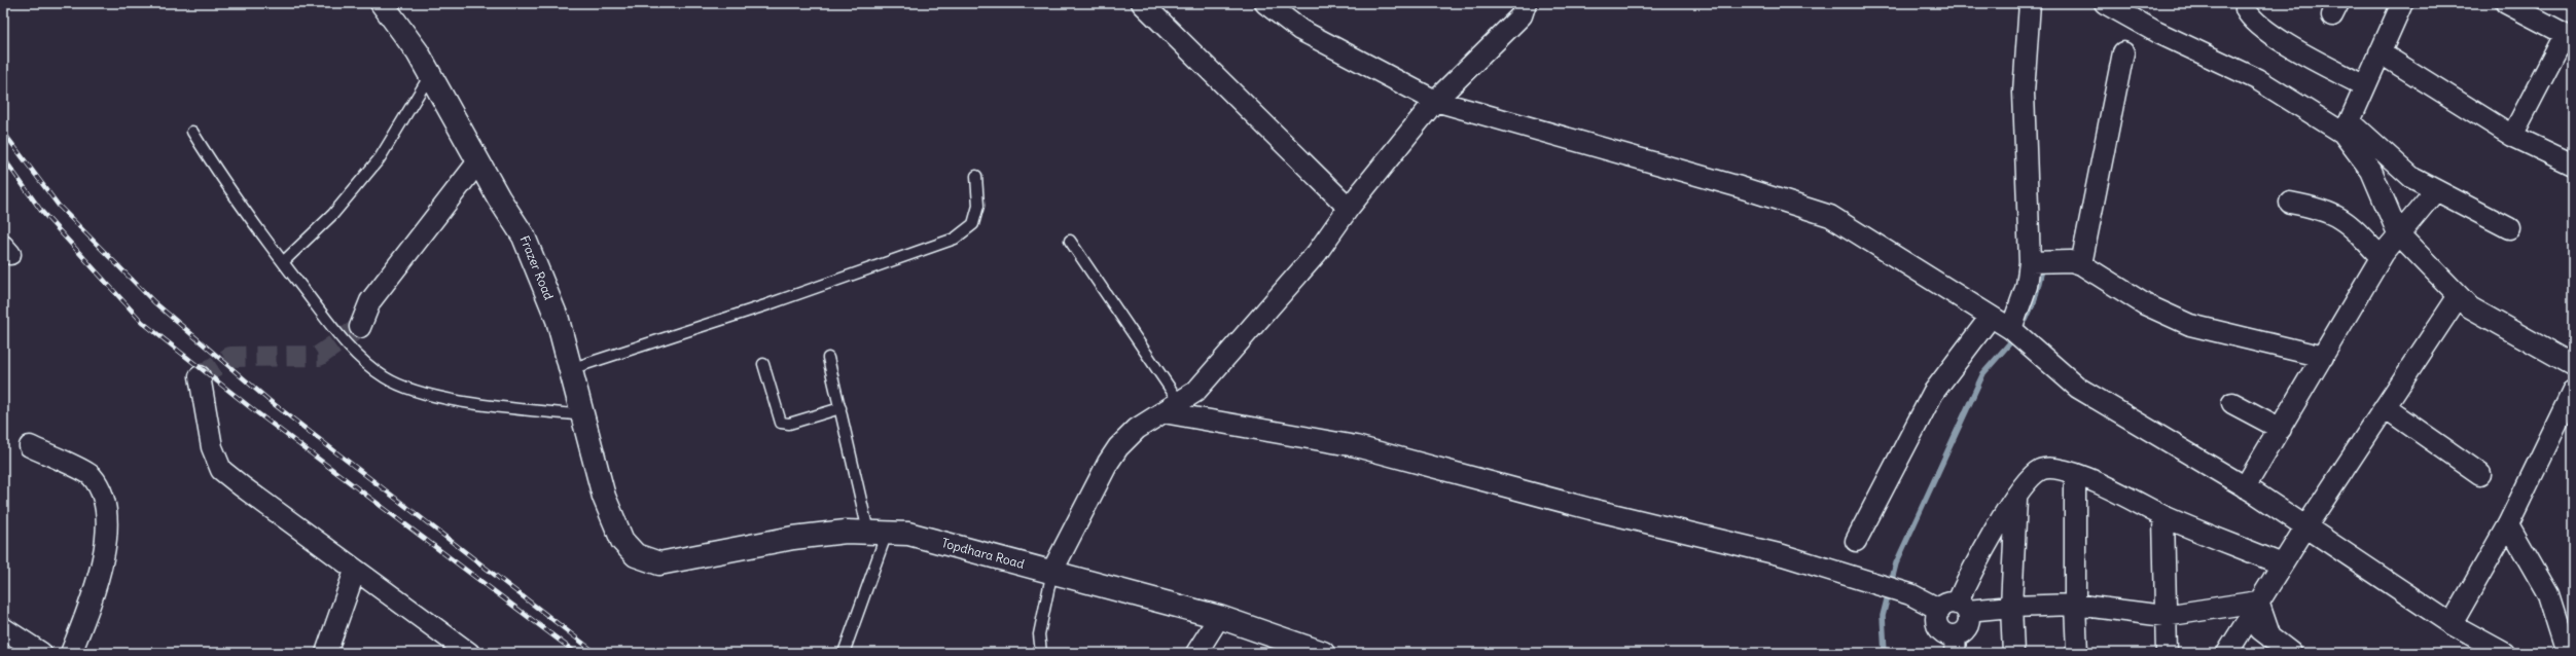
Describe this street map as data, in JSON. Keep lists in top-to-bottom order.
{
  "streets": {
    "street": ["Frazer Road", "Topdhara Road"]
  },
  "crossings": [
    ["Frazer Road", "Topdhara Road"]
  ]
}
